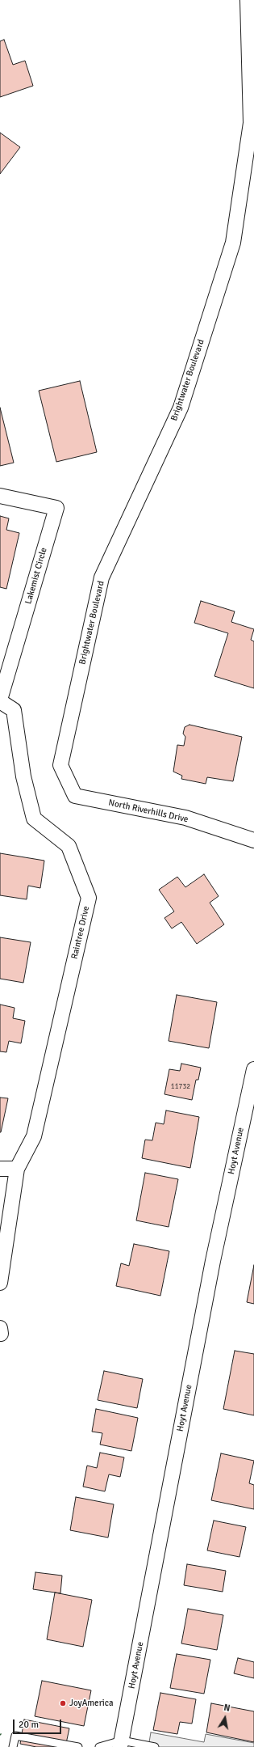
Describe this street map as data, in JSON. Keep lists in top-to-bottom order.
{
  "streets": {
    "street": [
      "Brightwater Boulevard",
      "Lakemist Circle",
      "North Riverhills Drive",
      "Raintree Drive",
      "Hoyt Avenue"
    ]
  },
  "crossings": [
    ["Brightwater Boulevard", "North Riverhills Drive"],
    ["Lakemist Circle", "Raintree Drive"]
  ],
  "places": ["JoyAmerica"],
  "house_numbers": ["11732"],
  "scale_bar": "20 m",
  "north": "top"
}
